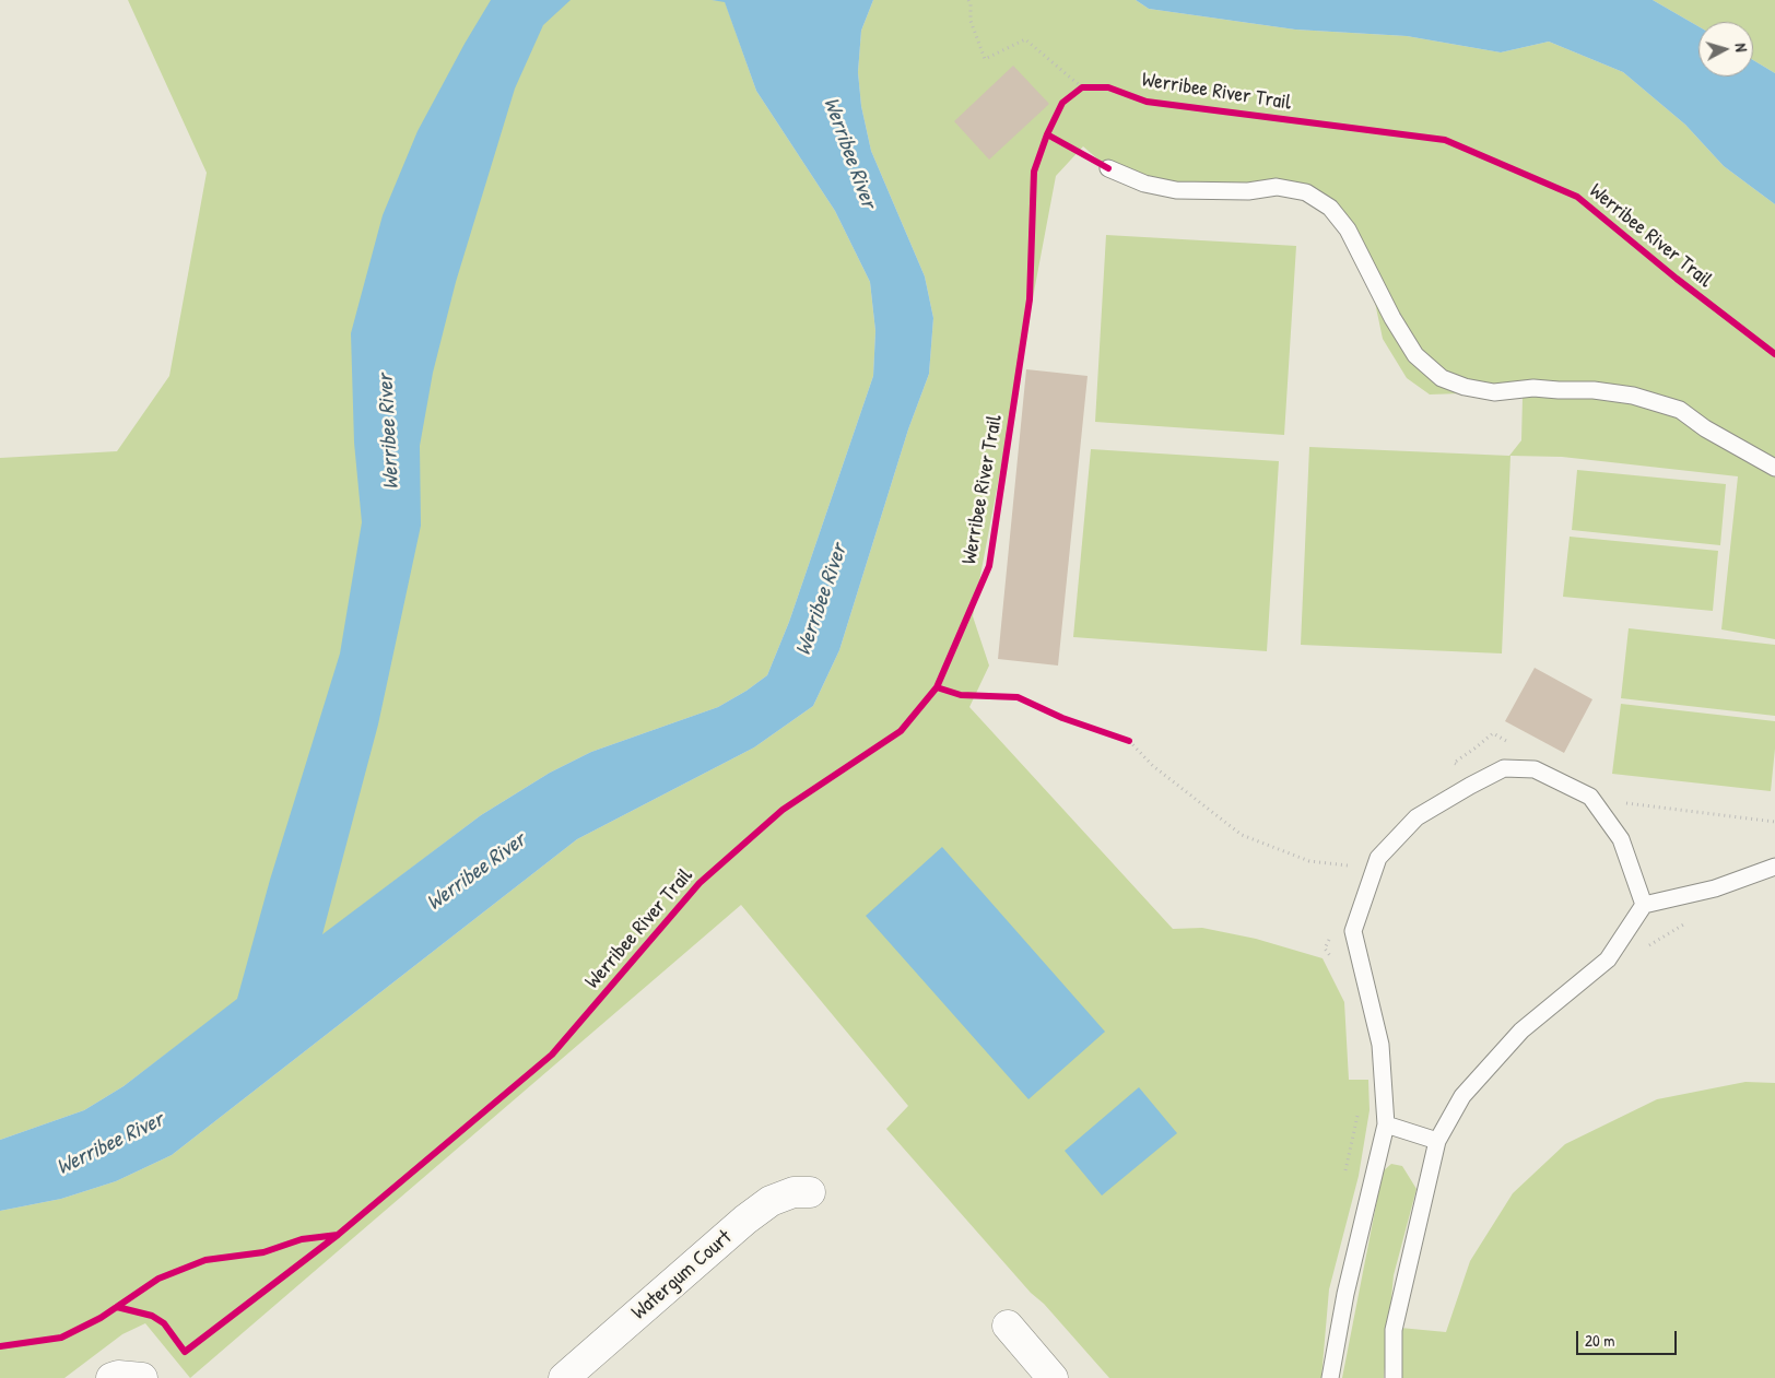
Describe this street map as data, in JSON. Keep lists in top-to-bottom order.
{
  "streets": {
    "street": ["Watergum Court"],
    "cycle path": ["Werribee River Trail"]
  },
  "water": ["Werribee River"],
  "scale_bar": "20 m",
  "north": "right"
}
